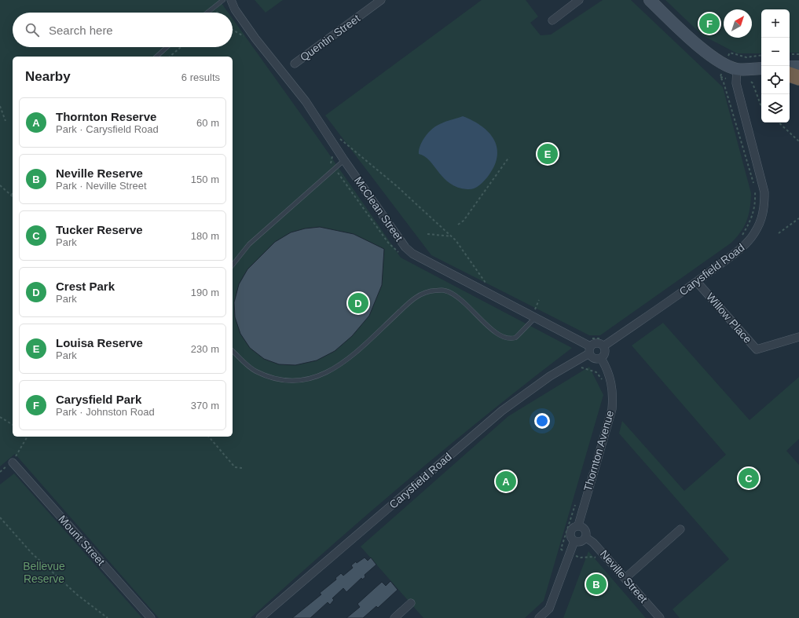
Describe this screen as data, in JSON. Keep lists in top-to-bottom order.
{
  "streets": {
    "street": [
      "Quentin Street",
      "McClean Street",
      "Carysfield Road",
      "Willow Place",
      "Thornton Avenue",
      "Mount Street",
      "Neville Street"
    ]
  },
  "crossings": [
    ["McClean Street", "Carysfield Road"],
    ["McClean Street", "Thornton Avenue"],
    ["Carysfield Road", "Willow Place"],
    ["Carysfield Road", "Thornton Avenue"],
    ["Thornton Avenue", "Neville Street"]
  ],
  "parks": ["Bellevue Reserve"],
  "north": "top right",
  "page": {
    "map_buttons": ["+", "−"],
    "pins": [
      "F",
      "E",
      "D",
      "C",
      "A",
      "B"
    ],
    "search": "Search here",
    "heading": ["Nearby", "6 results"],
    "list": [
      {
        "mark": "A",
        "name": "Thornton Reserve",
        "note": "Park · Carysfield Road",
        "value": "60 m"
      },
      {
        "mark": "B",
        "name": "Neville Reserve",
        "note": "Park · Neville Street",
        "value": "150 m"
      },
      {
        "mark": "C",
        "name": "Tucker Reserve",
        "note": "Park",
        "value": "180 m"
      },
      {
        "mark": "D",
        "name": "Crest Park",
        "note": "Park",
        "value": "190 m"
      },
      {
        "mark": "E",
        "name": "Louisa Reserve",
        "note": "Park",
        "value": "230 m"
      },
      {
        "mark": "F",
        "name": "Carysfield Park",
        "note": "Park · Johnston Road",
        "value": "370 m"
      }
    ]
  }
}
